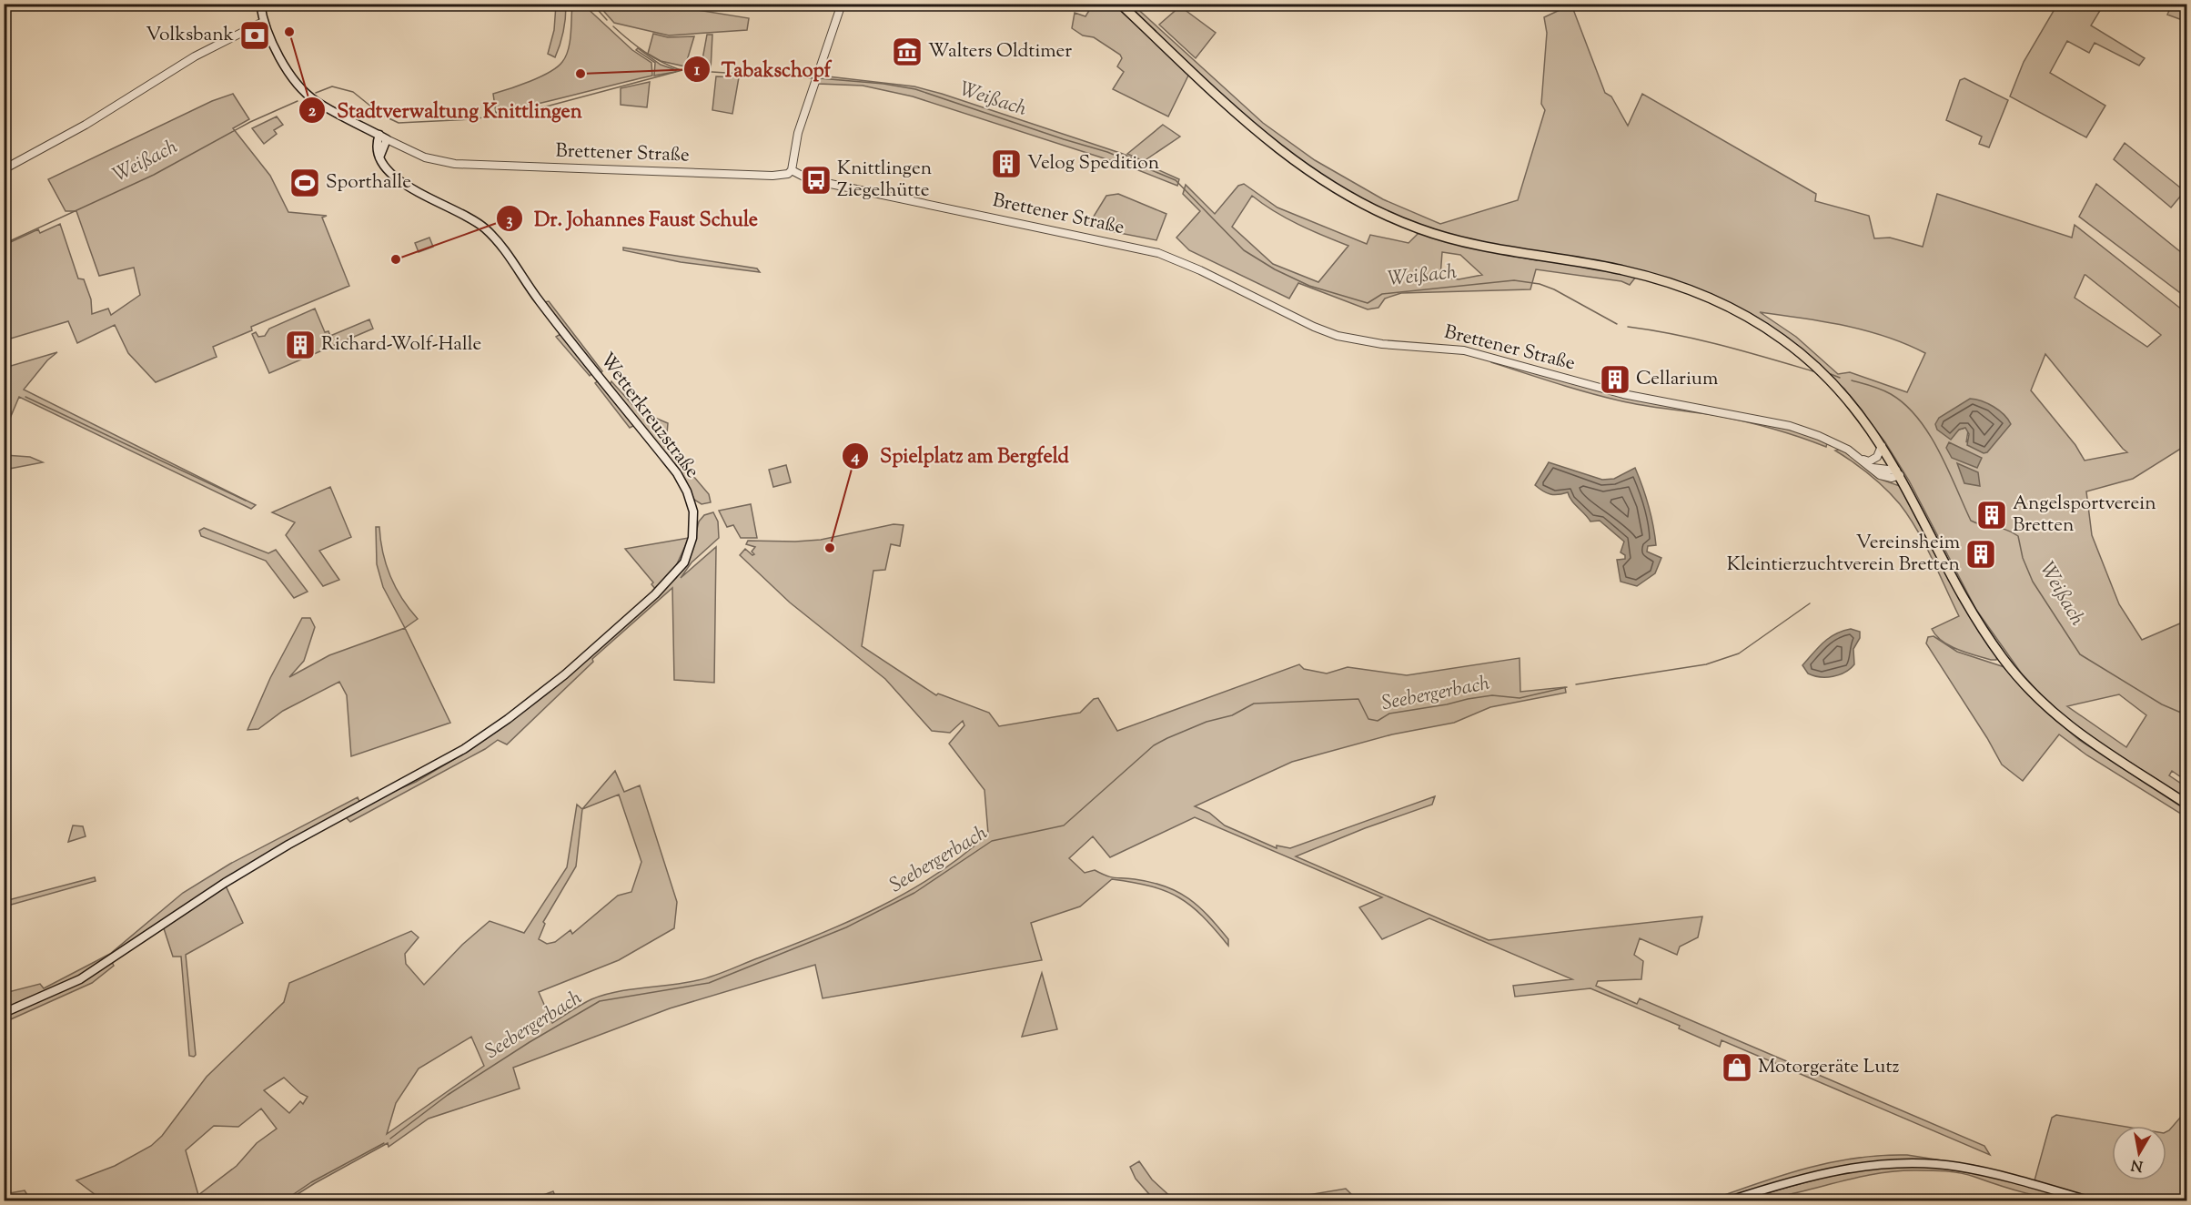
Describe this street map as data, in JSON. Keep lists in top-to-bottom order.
{
  "streets": {
    "main road": ["Brettener Straße", "Wetterkreuzstraße"]
  },
  "crossings": [
    ["Brettener Straße", "Wetterkreuzstraße"]
  ],
  "water": ["Weißach", "Seebergerbach"],
  "places": {
    "other": [
      "Stadtverwaltung Knittlingen",
      "Tabakschopf",
      "Dr. Johannes Faust Schule",
      "Spielplatz am Bergfeld"
    ],
    "bank": ["Volksbank"],
    "museum": ["Walters Oldtimer"],
    "building": [
      "Velog Spedition",
      "Richard-Wolf-Halle",
      "Cellarium",
      "Angelsportverein Bretten",
      "Vereinsheim Kleintierzuchtverein Bretten"
    ],
    "bus stop": ["Knittlingen Ziegelhütte"],
    "sports": ["Sporthalle"],
    "shop": ["Motorgeräte Lutz"]
  },
  "north": "bottom"
}
